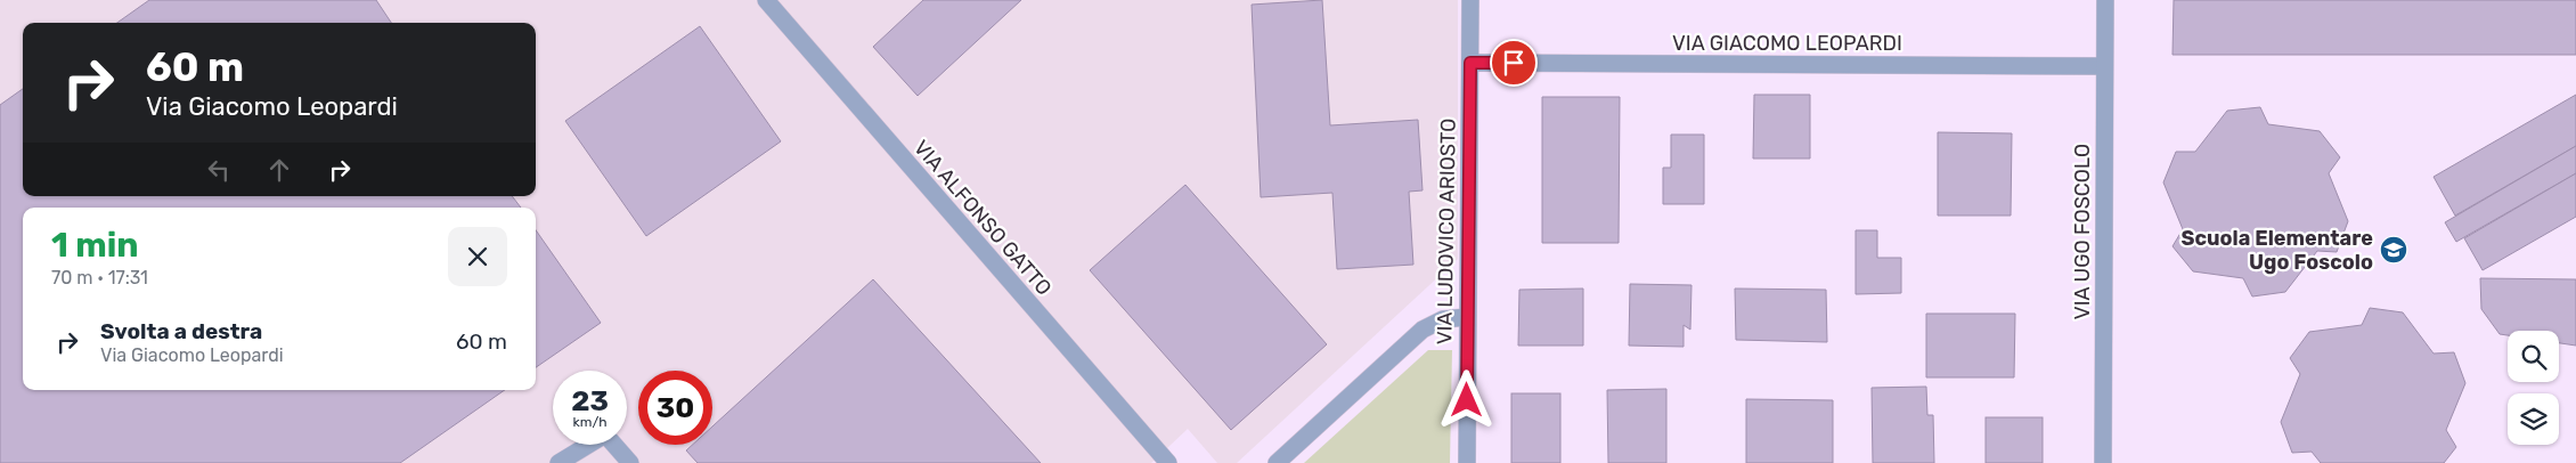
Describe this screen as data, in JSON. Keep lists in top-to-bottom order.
{
  "streets": {
    "street": [
      "VIA GIACOMO LEOPARDI",
      "VIA ALFONSO GATTO",
      "VIA LUDOVICO ARIOSTO",
      "VIA UGO FOSCOLO"
    ]
  },
  "crossings": [
    ["VIA GIACOMO LEOPARDI", "VIA LUDOVICO ARIOSTO"],
    ["VIA GIACOMO LEOPARDI", "VIA UGO FOSCOLO"]
  ],
  "places": {
    "school or university": ["Scuola Elementare Ugo Foscolo"]
  },
  "page": {
    "turn": ["60 m", "Via Giacomo Leopardi"],
    "heading": ["1 min", "70 m · 17:31"],
    "list": [
      {
        "name": "Svolta a destra",
        "note": "Via Giacomo Leopardi",
        "value": "60 m"
      }
    ],
    "speed": "23 km/h",
    "limit": "30"
  }
}
